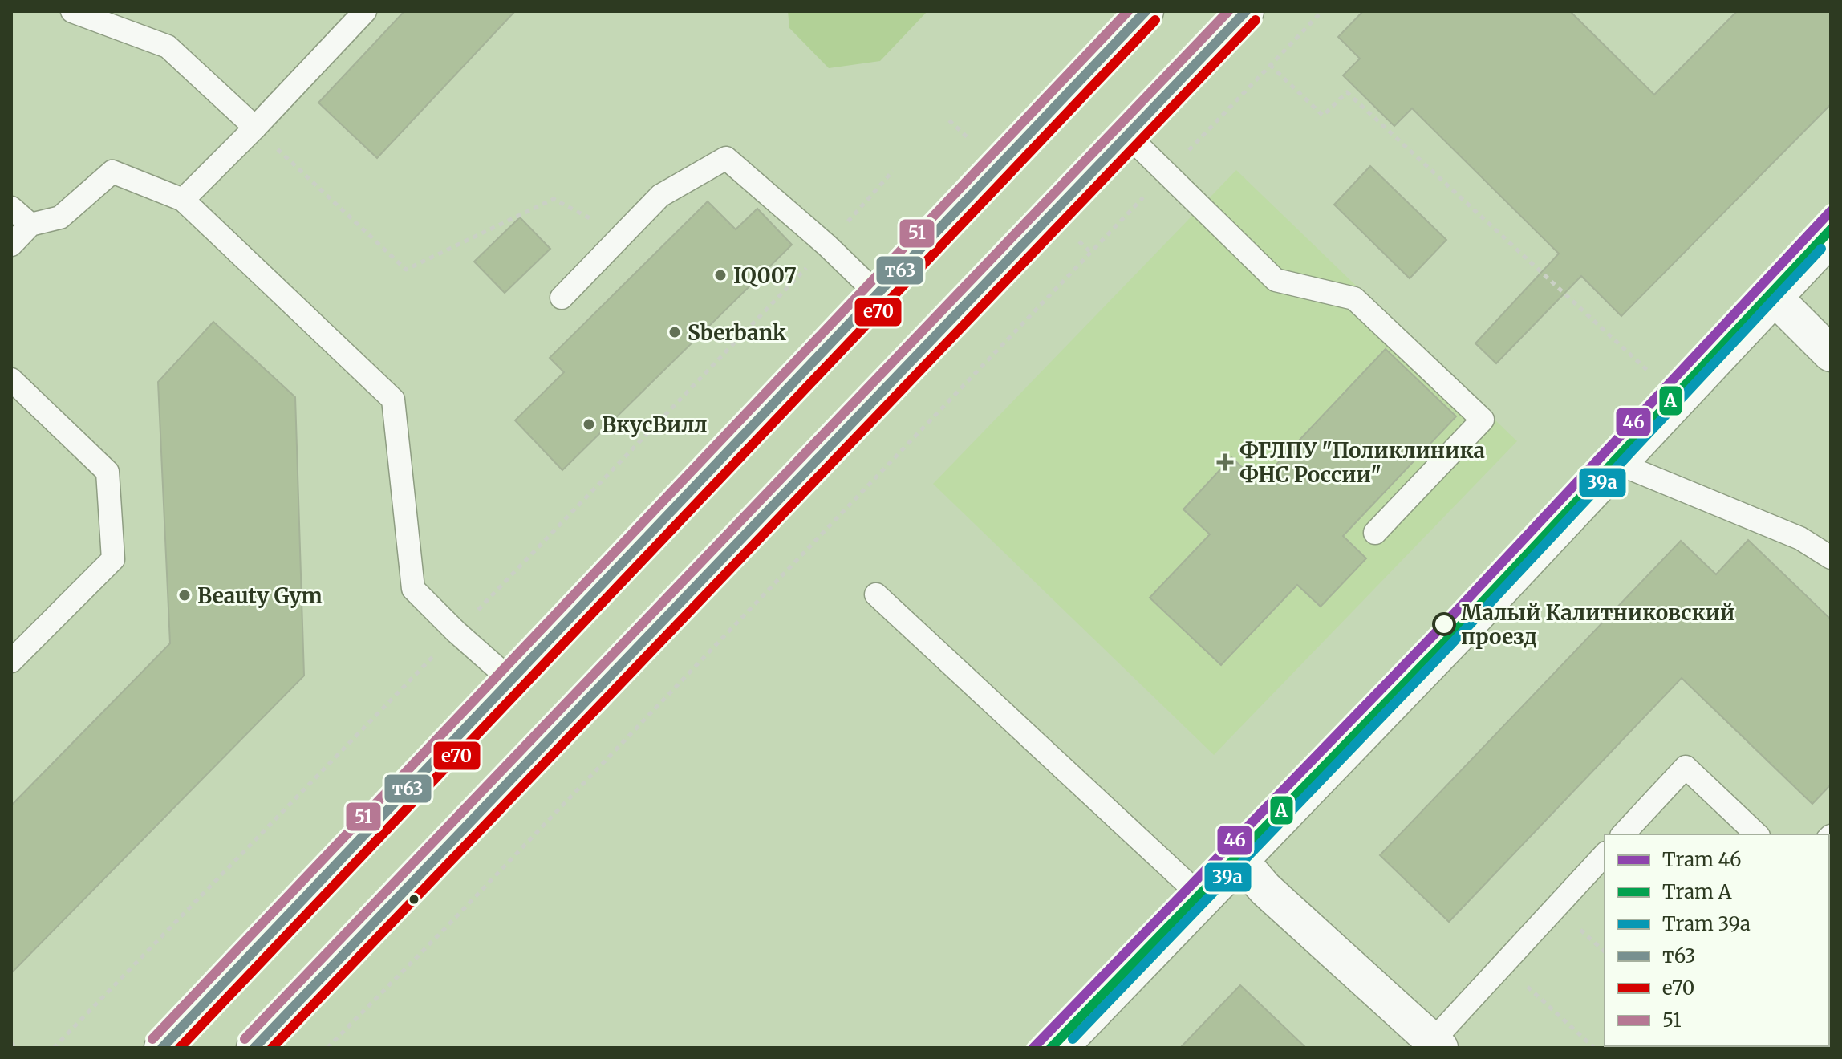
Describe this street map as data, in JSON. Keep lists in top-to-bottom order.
{
  "places": {
    "other": [
      "IQ007",
      "Sberbank",
      "ВкусВилл",
      "Beauty Gym",
      "Малый Калитниковский проезд"
    ],
    "health": ["ФГЛПУ \"Поликлиника ФНС России\""]
  },
  "lines": [
    "transit line т63",
    "transit line 51",
    "transit line е70",
    "tram line 46",
    "tram line А",
    "tram line 39а"
  ],
  "legend": [
    "Tram 46",
    "Tram А",
    "Tram 39а",
    "т63",
    "е70",
    "51"
  ]
}
